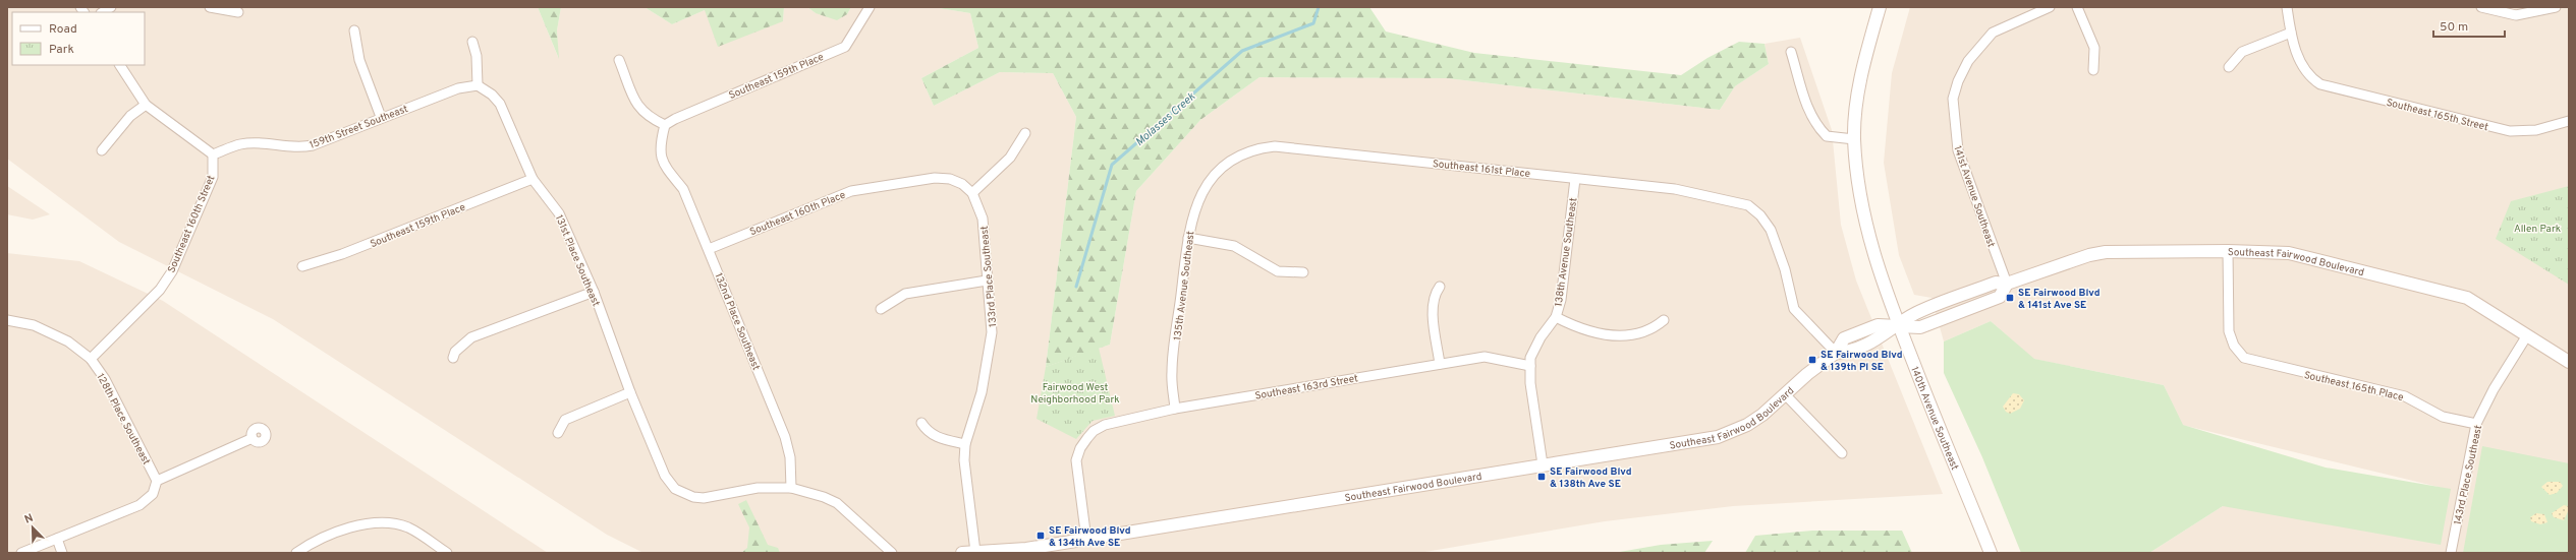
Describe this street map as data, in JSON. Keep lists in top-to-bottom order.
{
  "streets": {
    "street": [
      "Southeast 159th Place",
      "Southeast 165th Street",
      "159th Street Southeast",
      "Southeast 161st Place",
      "141st Avenue Southeast",
      "Southeast 160th Place",
      "Southeast 160th Street",
      "138th Avenue Southeast",
      "131st Place Southeast",
      "Southeast Fairwood Boulevard",
      "133rd Place Southeast",
      "135th Avenue Southeast",
      "132nd Place Southeast",
      "Southeast 165th Place",
      "Southeast 163rd Street",
      "140th Avenue Southeast",
      "128th Place Southeast",
      "143rd Place Southeast"
    ]
  },
  "crossings": [
    ["Southeast 159th Place", "131st Place Southeast"],
    ["Southeast 159th Place", "132nd Place Southeast"],
    ["159th Street Southeast", "Southeast 160th Street"],
    ["159th Street Southeast", "131st Place Southeast"],
    ["Southeast 161st Place", "138th Avenue Southeast"],
    ["Southeast 161st Place", "Southeast Fairwood Boulevard"],
    ["Southeast 161st Place", "135th Avenue Southeast"],
    ["141st Avenue Southeast", "Southeast Fairwood Boulevard"],
    ["Southeast 160th Place", "133rd Place Southeast"],
    ["Southeast 160th Place", "132nd Place Southeast"],
    ["Southeast 160th Street", "128th Place Southeast"],
    ["138th Avenue Southeast", "Southeast Fairwood Boulevard"],
    ["138th Avenue Southeast", "Southeast 163rd Street"],
    ["131st Place Southeast", "132nd Place Southeast"],
    ["Southeast Fairwood Boulevard", "133rd Place Southeast"],
    ["Southeast Fairwood Boulevard", "Southeast 165th Place"],
    ["Southeast Fairwood Boulevard", "Southeast 163rd Street"],
    ["Southeast Fairwood Boulevard", "140th Avenue Southeast"],
    ["Southeast Fairwood Boulevard", "143rd Place Southeast"],
    ["135th Avenue Southeast", "Southeast 163rd Street"],
    ["Southeast 165th Place", "143rd Place Southeast"]
  ],
  "water": ["Molasses Creek"],
  "parks": ["Allen Park", "Fairwood West Neighborhood Park"],
  "places": {
    "transit": [
      "SE Fairwood Blvd & 141st Ave SE",
      "SE Fairwood Blvd & 139th Pl SE",
      "SE Fairwood Blvd & 138th Ave SE",
      "SE Fairwood Blvd & 134th Ave SE"
    ]
  },
  "legend": ["Road", "Park"],
  "scale_bar": "50 m",
  "north": "top left"
}
